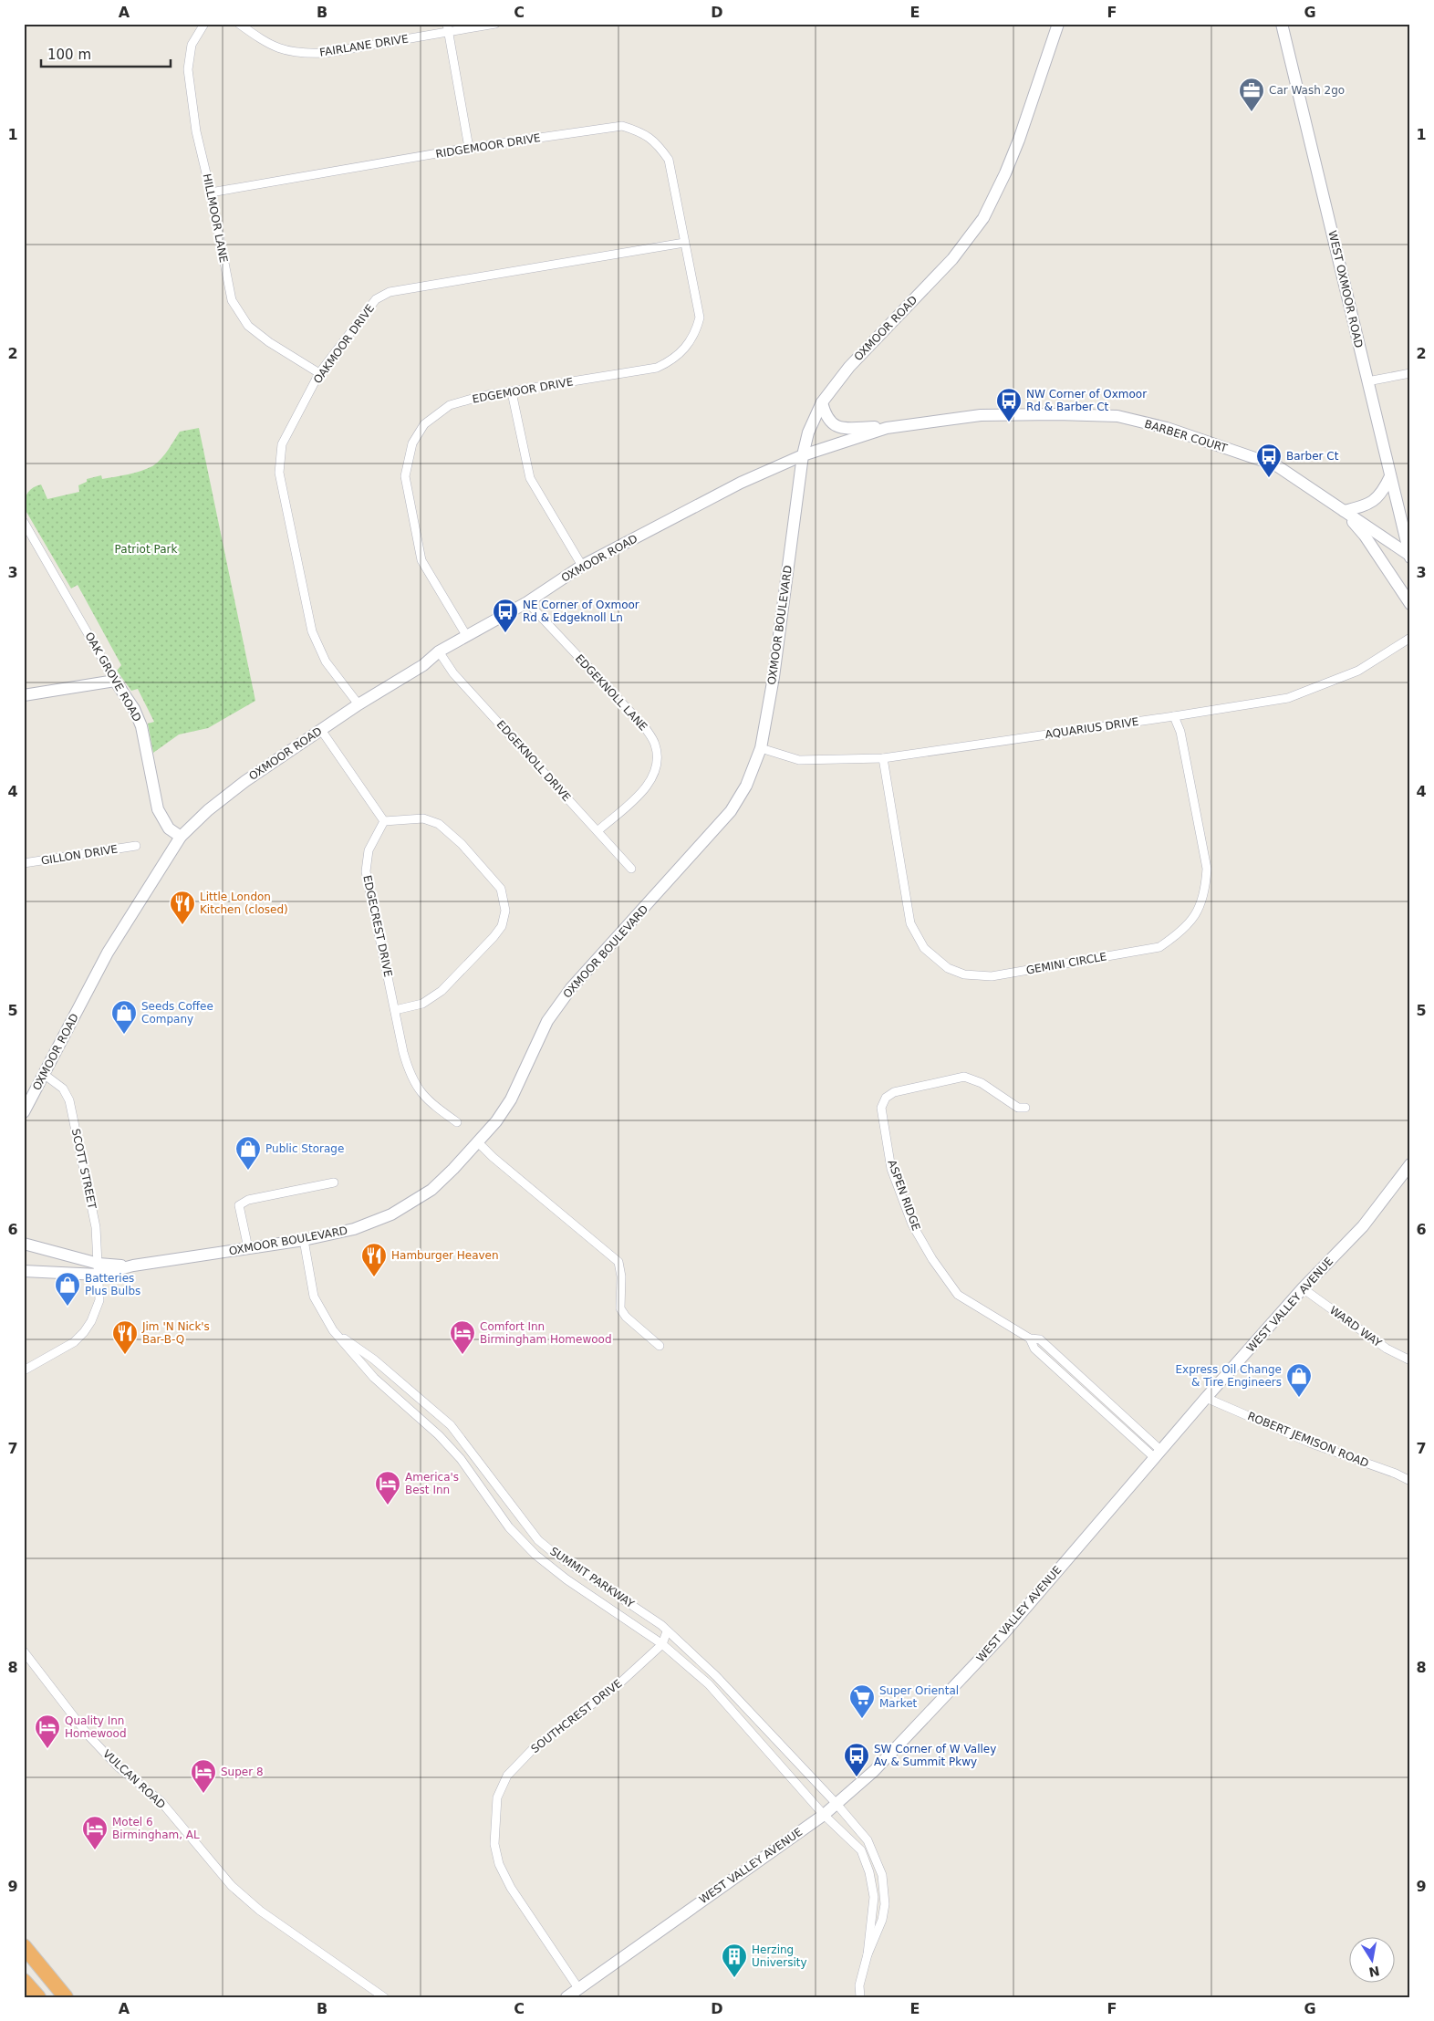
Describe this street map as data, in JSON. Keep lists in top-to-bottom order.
{
  "streets": {
    "street": [
      "FAIRLANE DRIVE",
      "RIDGEMOOR DRIVE",
      "HILLMOOR LANE",
      "WEST OXMOOR ROAD",
      "OXMOOR ROAD",
      "OAKMOOR DRIVE",
      "EDGEMOOR DRIVE",
      "BARBER COURT",
      "OXMOOR BOULEVARD",
      "OAK GROVE ROAD",
      "EDGEKNOLL LANE",
      "AQUARIUS DRIVE",
      "EDGEKNOLL DRIVE",
      "GILLON DRIVE",
      "EDGECREST DRIVE",
      "GEMINI CIRCLE",
      "SCOTT STREET",
      "ASPEN RIDGE",
      "WEST VALLEY AVENUE",
      "WARD WAY",
      "ROBERT JEMISON ROAD",
      "SUMMIT PARKWAY",
      "SOUTHCREST DRIVE",
      "VULCAN ROAD"
    ]
  },
  "crossings": [
    ["RIDGEMOOR DRIVE", "HILLMOOR LANE"],
    ["RIDGEMOOR DRIVE", "OAKMOOR DRIVE"],
    ["RIDGEMOOR DRIVE", "EDGEMOOR DRIVE"],
    ["HILLMOOR LANE", "OAKMOOR DRIVE"],
    ["WEST OXMOOR ROAD", "BARBER COURT"],
    ["OXMOOR ROAD", "OAKMOOR DRIVE"],
    ["OXMOOR ROAD", "EDGEMOOR DRIVE"],
    ["OXMOOR ROAD", "BARBER COURT"],
    ["OXMOOR ROAD", "OXMOOR BOULEVARD"],
    ["OXMOOR ROAD", "OAK GROVE ROAD"],
    ["OXMOOR ROAD", "EDGEKNOLL LANE"],
    ["OXMOOR ROAD", "EDGEKNOLL DRIVE"],
    ["OXMOOR ROAD", "SCOTT STREET"],
    ["OAKMOOR DRIVE", "EDGEMOOR DRIVE"],
    ["BARBER COURT", "OXMOOR BOULEVARD"],
    ["OXMOOR BOULEVARD", "AQUARIUS DRIVE"],
    ["OXMOOR BOULEVARD", "SCOTT STREET"],
    ["OXMOOR BOULEVARD", "SUMMIT PARKWAY"],
    ["EDGEKNOLL LANE", "EDGEKNOLL DRIVE"],
    ["AQUARIUS DRIVE", "GEMINI CIRCLE"],
    ["ASPEN RIDGE", "WEST VALLEY AVENUE"],
    ["WEST VALLEY AVENUE", "WARD WAY"],
    ["WEST VALLEY AVENUE", "ROBERT JEMISON ROAD"],
    ["WEST VALLEY AVENUE", "SUMMIT PARKWAY"],
    ["WEST VALLEY AVENUE", "SOUTHCREST DRIVE"],
    ["SUMMIT PARKWAY", "SOUTHCREST DRIVE"]
  ],
  "parks": ["Patriot Park"],
  "places": {
    "office": ["Car Wash 2go"],
    "bus stop": [
      "NW Corner of Oxmoor Rd & Barber Ct",
      "Barber Ct",
      "NE Corner of Oxmoor Rd & Edgeknoll Ln",
      "SW Corner of W Valley Av & Summit Pkwy"
    ],
    "restaurant": ["Little London Kitchen (closed)", "Hamburger Heaven", "Jim 'N Nick's Bar-B-Q"],
    "shop": [
      "Seeds Coffee Company",
      "Public Storage",
      "Batteries Plus Bulbs",
      "Express Oil Change & Tire Engineers"
    ],
    "hotel": [
      "Comfort Inn Birmingham Homewood",
      "America's Best Inn",
      "Quality Inn Homewood",
      "Super 8",
      "Motel 6 Birmingham, AL"
    ],
    "supermarket": ["Super Oriental Market"],
    "building": ["Herzing University"]
  },
  "scale_bar": "100 m",
  "north": "bottom",
  "grid": {
    "columns": [
      "A",
      "B",
      "C",
      "D",
      "E",
      "F",
      "G"
    ],
    "rows": [
      "1",
      "2",
      "3",
      "4",
      "5",
      "6",
      "7",
      "8",
      "9"
    ]
  }
}
